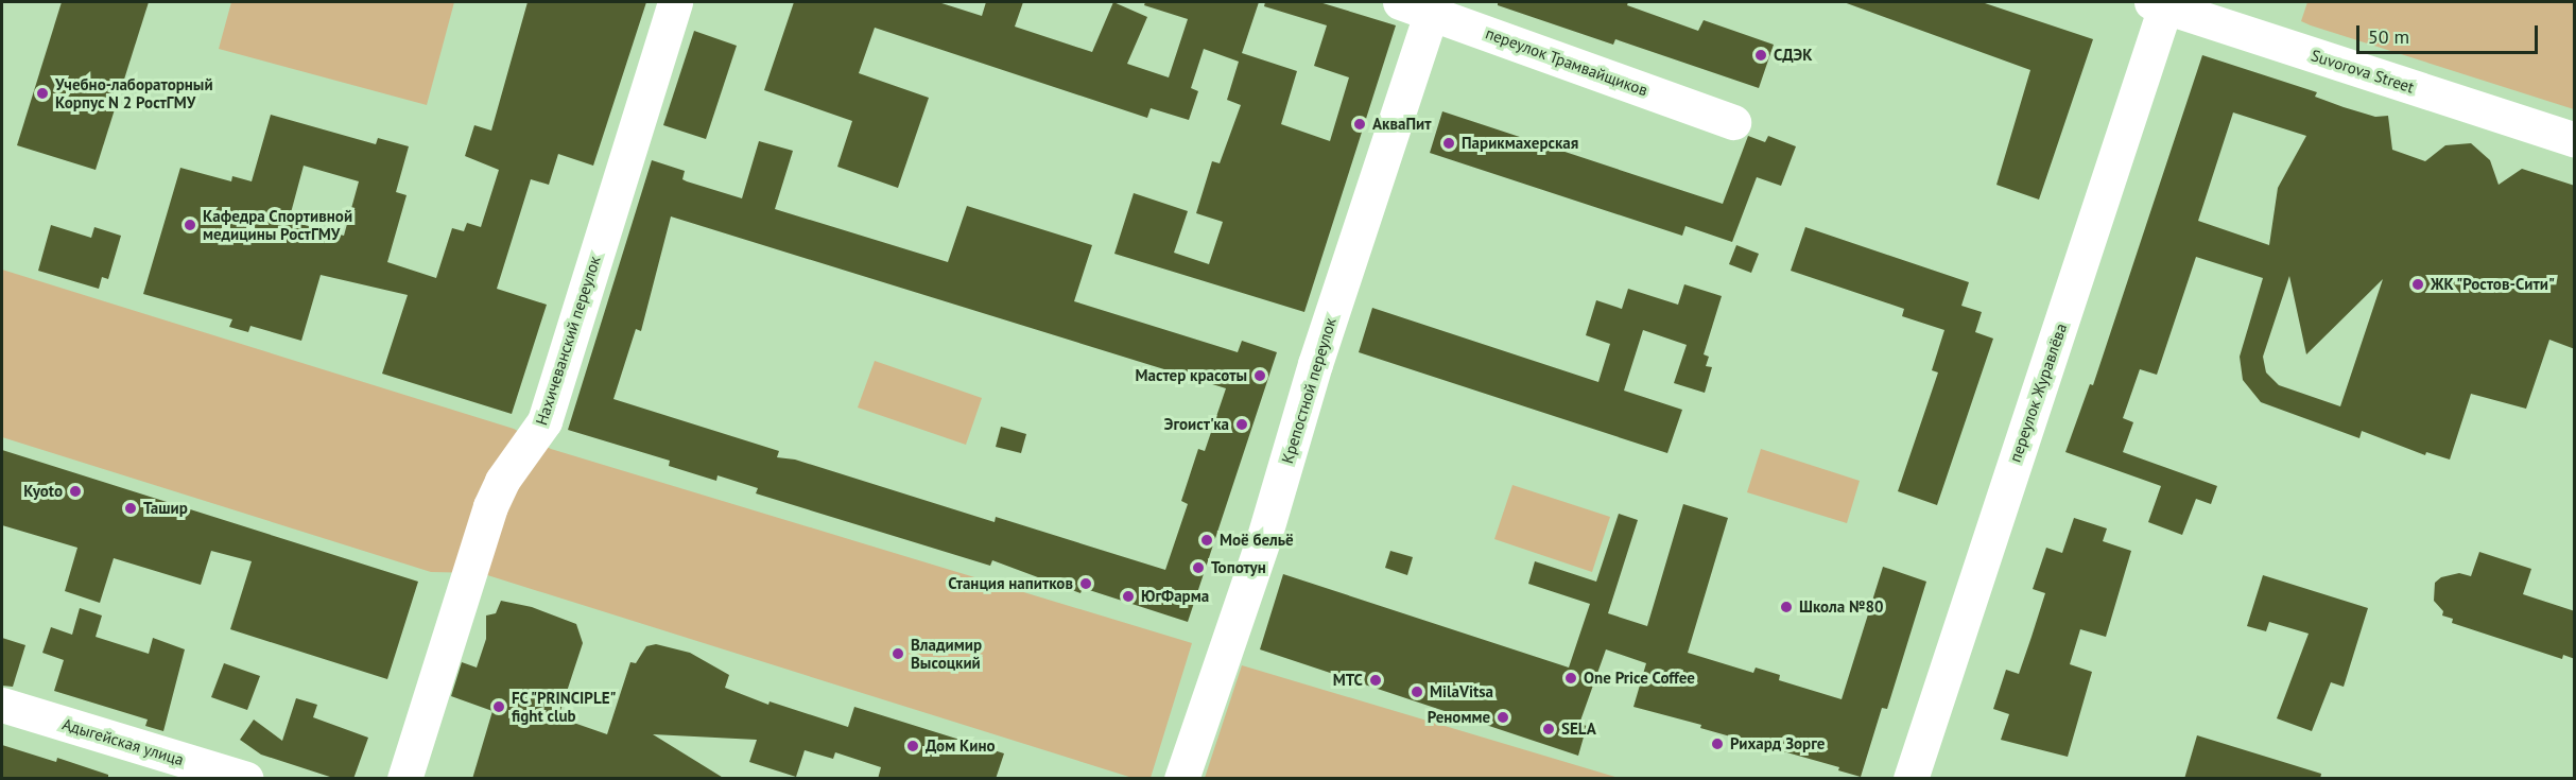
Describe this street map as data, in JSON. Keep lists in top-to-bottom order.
{
  "streets": {
    "street": [
      "переулок Трамвайщиков",
      "Suvorova Street",
      "Нахичеванский переулок",
      "Крепостной переулок",
      "переулок Журавлёва",
      "Адыгейская улица"
    ]
  },
  "crossings": [
    ["переулок Трамвайщиков", "Крепостной переулок"],
    ["Suvorova Street", "переулок Журавлёва"]
  ],
  "places": [
    "СДЭК",
    "Учебно-лабораторный Корпус N 2 РостГМУ",
    "АкваПит",
    "Парикмахерская",
    "Кафедра Спортивной медицины РостГМУ",
    "ЖК \"Ростов-Сити\"",
    "Мастер красоты",
    "Эгоист'ка",
    "Kyoto",
    "Ташир",
    "Моё бельё",
    "Топотун",
    "Станция напитков",
    "ЮгФарма",
    "Школа №80",
    "Владимир Высоцкий",
    "One Price Coffee",
    "МТС",
    "MilaVitsa",
    "FC \"PRINCIPLE\" fight club",
    "Реномме",
    "SELA",
    "Рихард Зорге",
    "Дом Кино"
  ],
  "scale_bar": "50 m"
}
